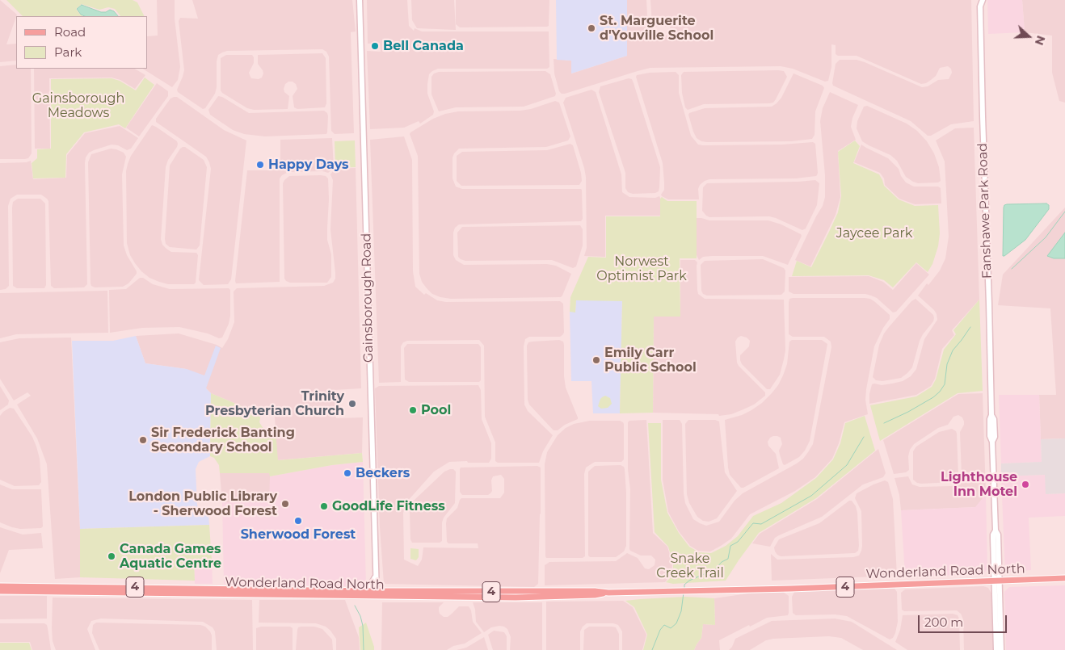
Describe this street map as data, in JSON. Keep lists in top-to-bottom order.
{
  "streets": {
    "main road": [
      "Fanshawe Park Road",
      "Gainsborough Road",
      "Wonderland Road North",
      "4"
    ]
  },
  "crossings": [
    ["Fanshawe Park Road", "Wonderland Road North"],
    ["Gainsborough Road", "Wonderland Road North"]
  ],
  "parks": [
    "Gainsborough Meadows",
    "Jaycee Park",
    "Norwest Optimist Park",
    "Snake Creek Trail"
  ],
  "places": [
    "St. Marguerite d'Youville School",
    "Bell Canada",
    "Happy Days",
    "Emily Carr Public School",
    "Trinity Presbyterian Church",
    "Pool",
    "Sir Frederick Banting Secondary School",
    "Beckers",
    "Lighthouse Inn Motel",
    "London Public Library - Sherwood Forest",
    "GoodLife Fitness",
    "Sherwood Forest",
    "Canada Games Aquatic Centre"
  ],
  "legend": ["Road", "Park"],
  "scale_bar": "200 m",
  "north": "right"
}
